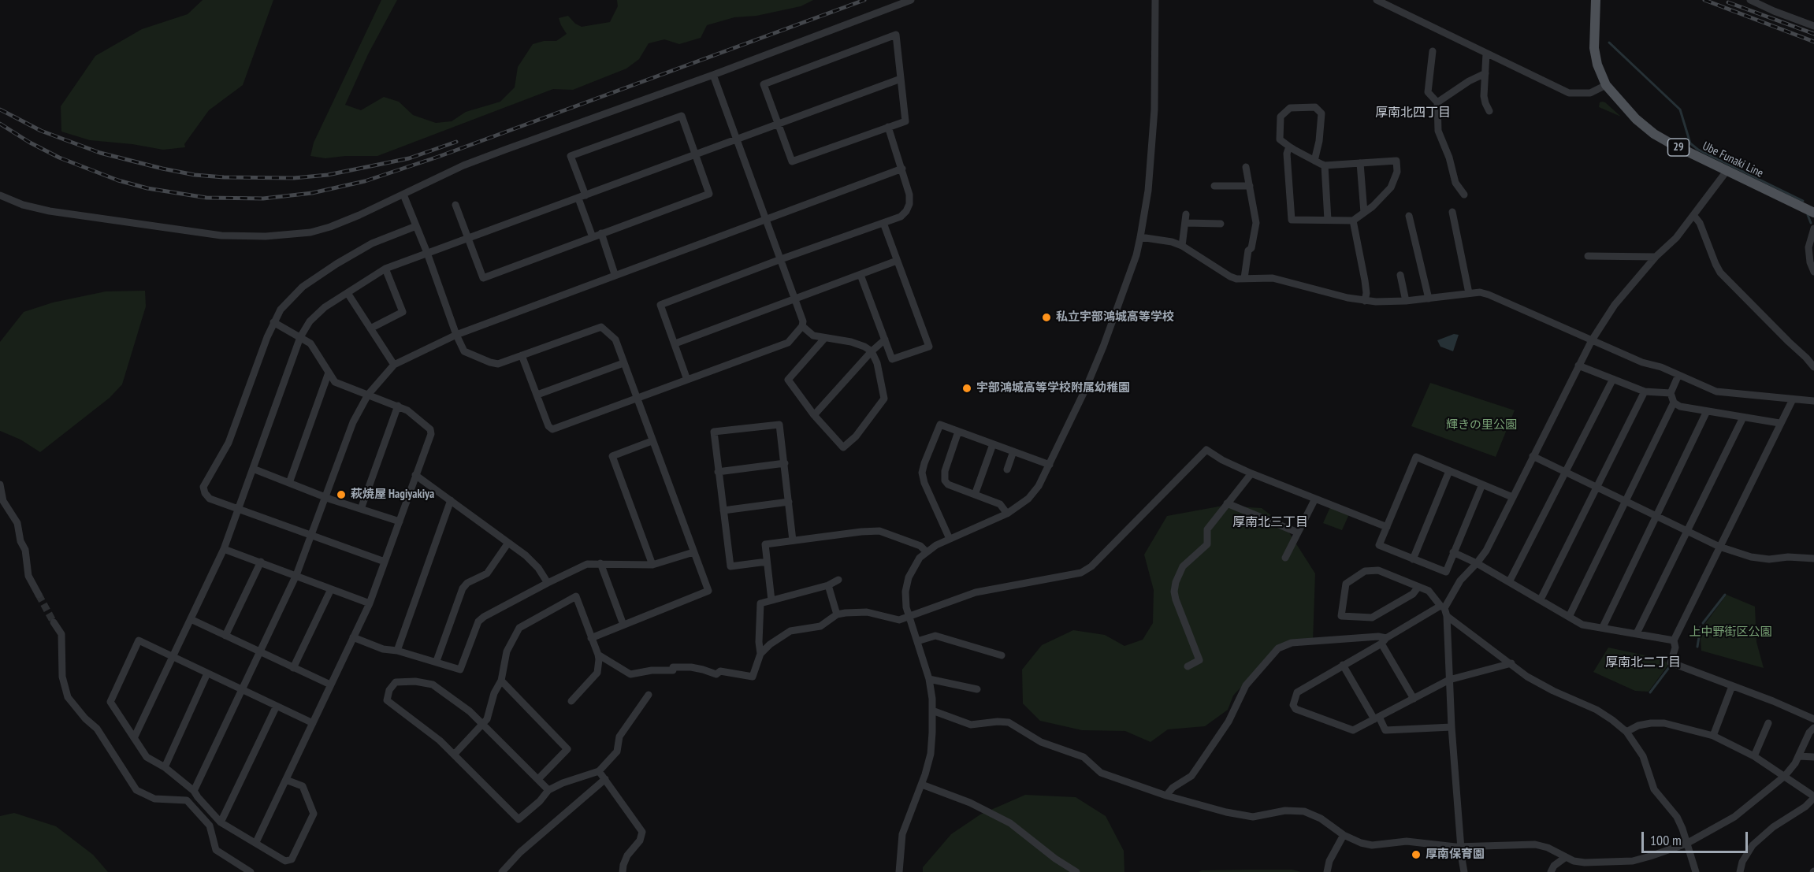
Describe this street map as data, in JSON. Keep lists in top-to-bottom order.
{
  "streets": {
    "main road": ["29", "Ube Funaki Line"]
  },
  "districts": ["厚南北四丁目", "厚南北三丁目", "厚南北二丁目"],
  "parks": ["輝きの里公園", "上中野街区公園"],
  "places": [
    "私立宇部鴻城高等学校",
    "宇部鴻城高等学校附属幼稚園",
    "萩焼屋 Hagiyakiya",
    "厚南保育園"
  ],
  "scale_bar": "100 m"
}
